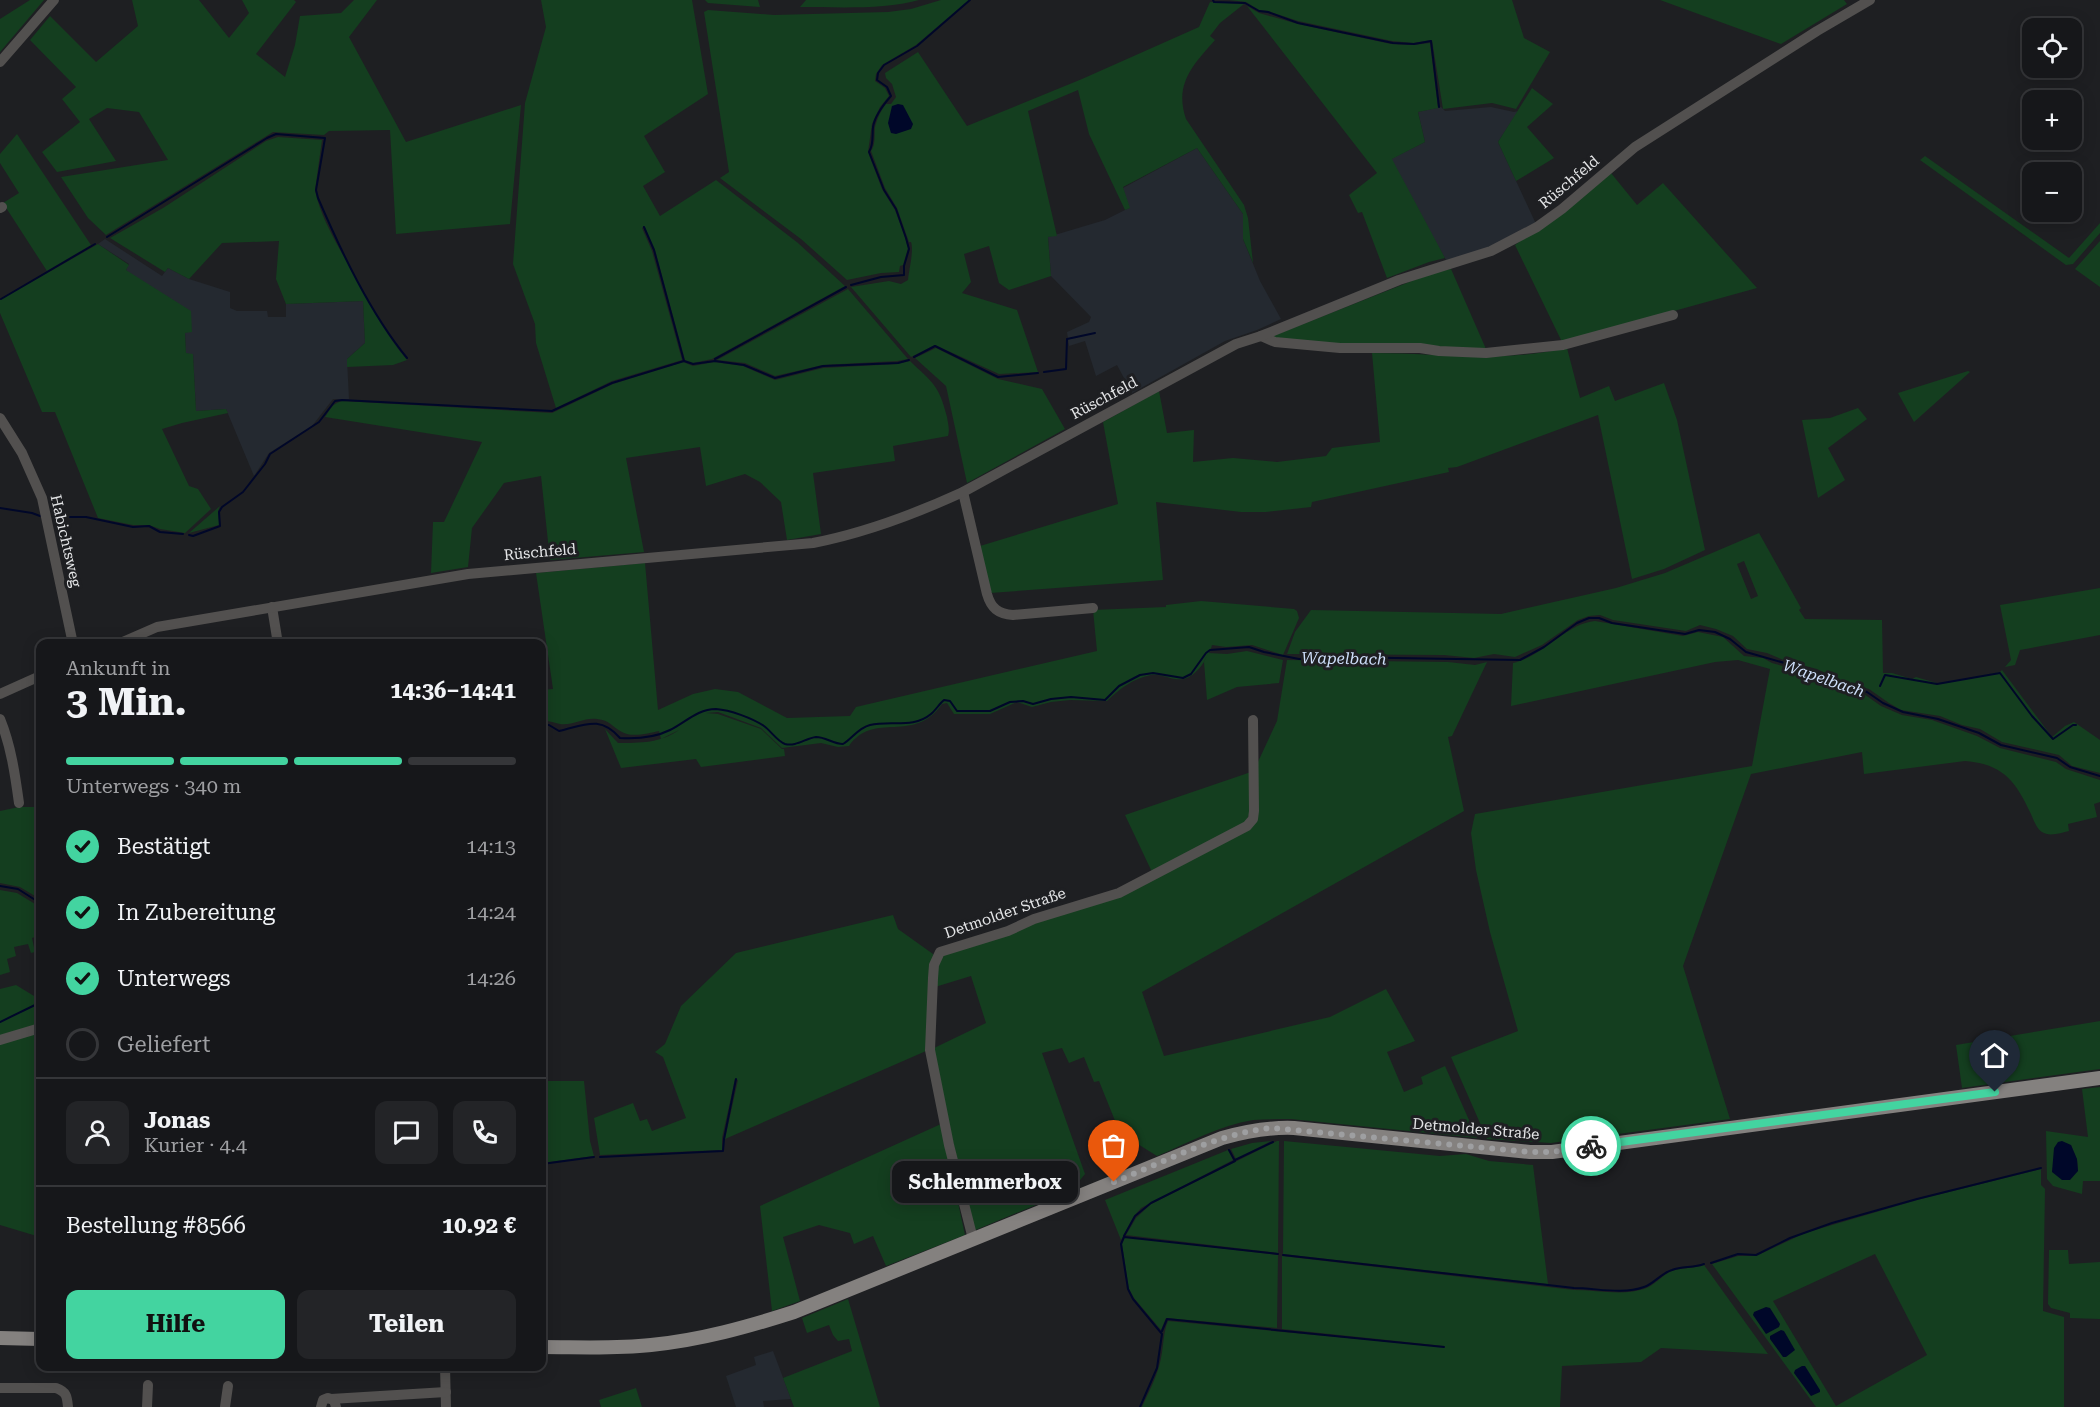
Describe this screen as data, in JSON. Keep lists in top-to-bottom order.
{
  "streets": {
    "main road": ["Detmolder Straße"],
    "street": ["Rüschfeld", "Habichtsweg"]
  },
  "water": ["Wapelbach"],
  "places": ["Schlemmerbox"],
  "page": {
    "map_buttons": ["+", "−"],
    "heading": ["3 Min.", "Ankunft in", "14:36–14:41"],
    "panel": [
      "Jonas",
      "Kurier · 4.4",
      "Bestellung #8566",
      "10.92 €"
    ],
    "bar": "Unterwegs · 340 m",
    "list": [
      ["Bestätigt", "14:13"],
      ["In Zubereitung", "14:24"],
      ["Unterwegs", "14:26"],
      "Geliefert"
    ],
    "bubble": "Schlemmerbox",
    "buttons": ["Hilfe", "Teilen"]
  }
}
